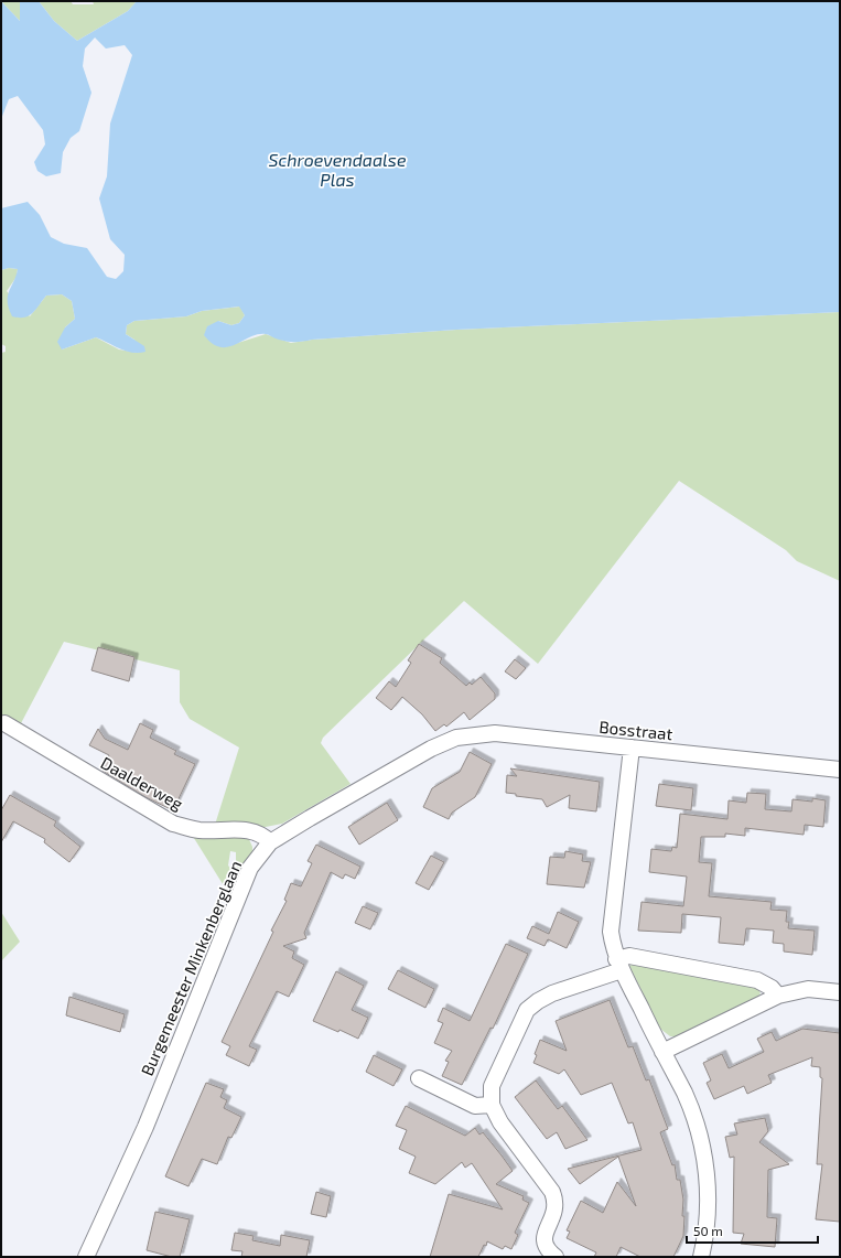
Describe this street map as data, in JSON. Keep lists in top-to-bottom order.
{
  "streets": {
    "street": ["Bosstraat", "Daalderweg", "Burgemeester Minkenberglaan"]
  },
  "crossings": [
    ["Bosstraat", "Burgemeester Minkenberglaan"],
    ["Daalderweg", "Burgemeester Minkenberglaan"]
  ],
  "water": ["Schroevendaalse Plas"],
  "scale_bar": "50 m"
}
